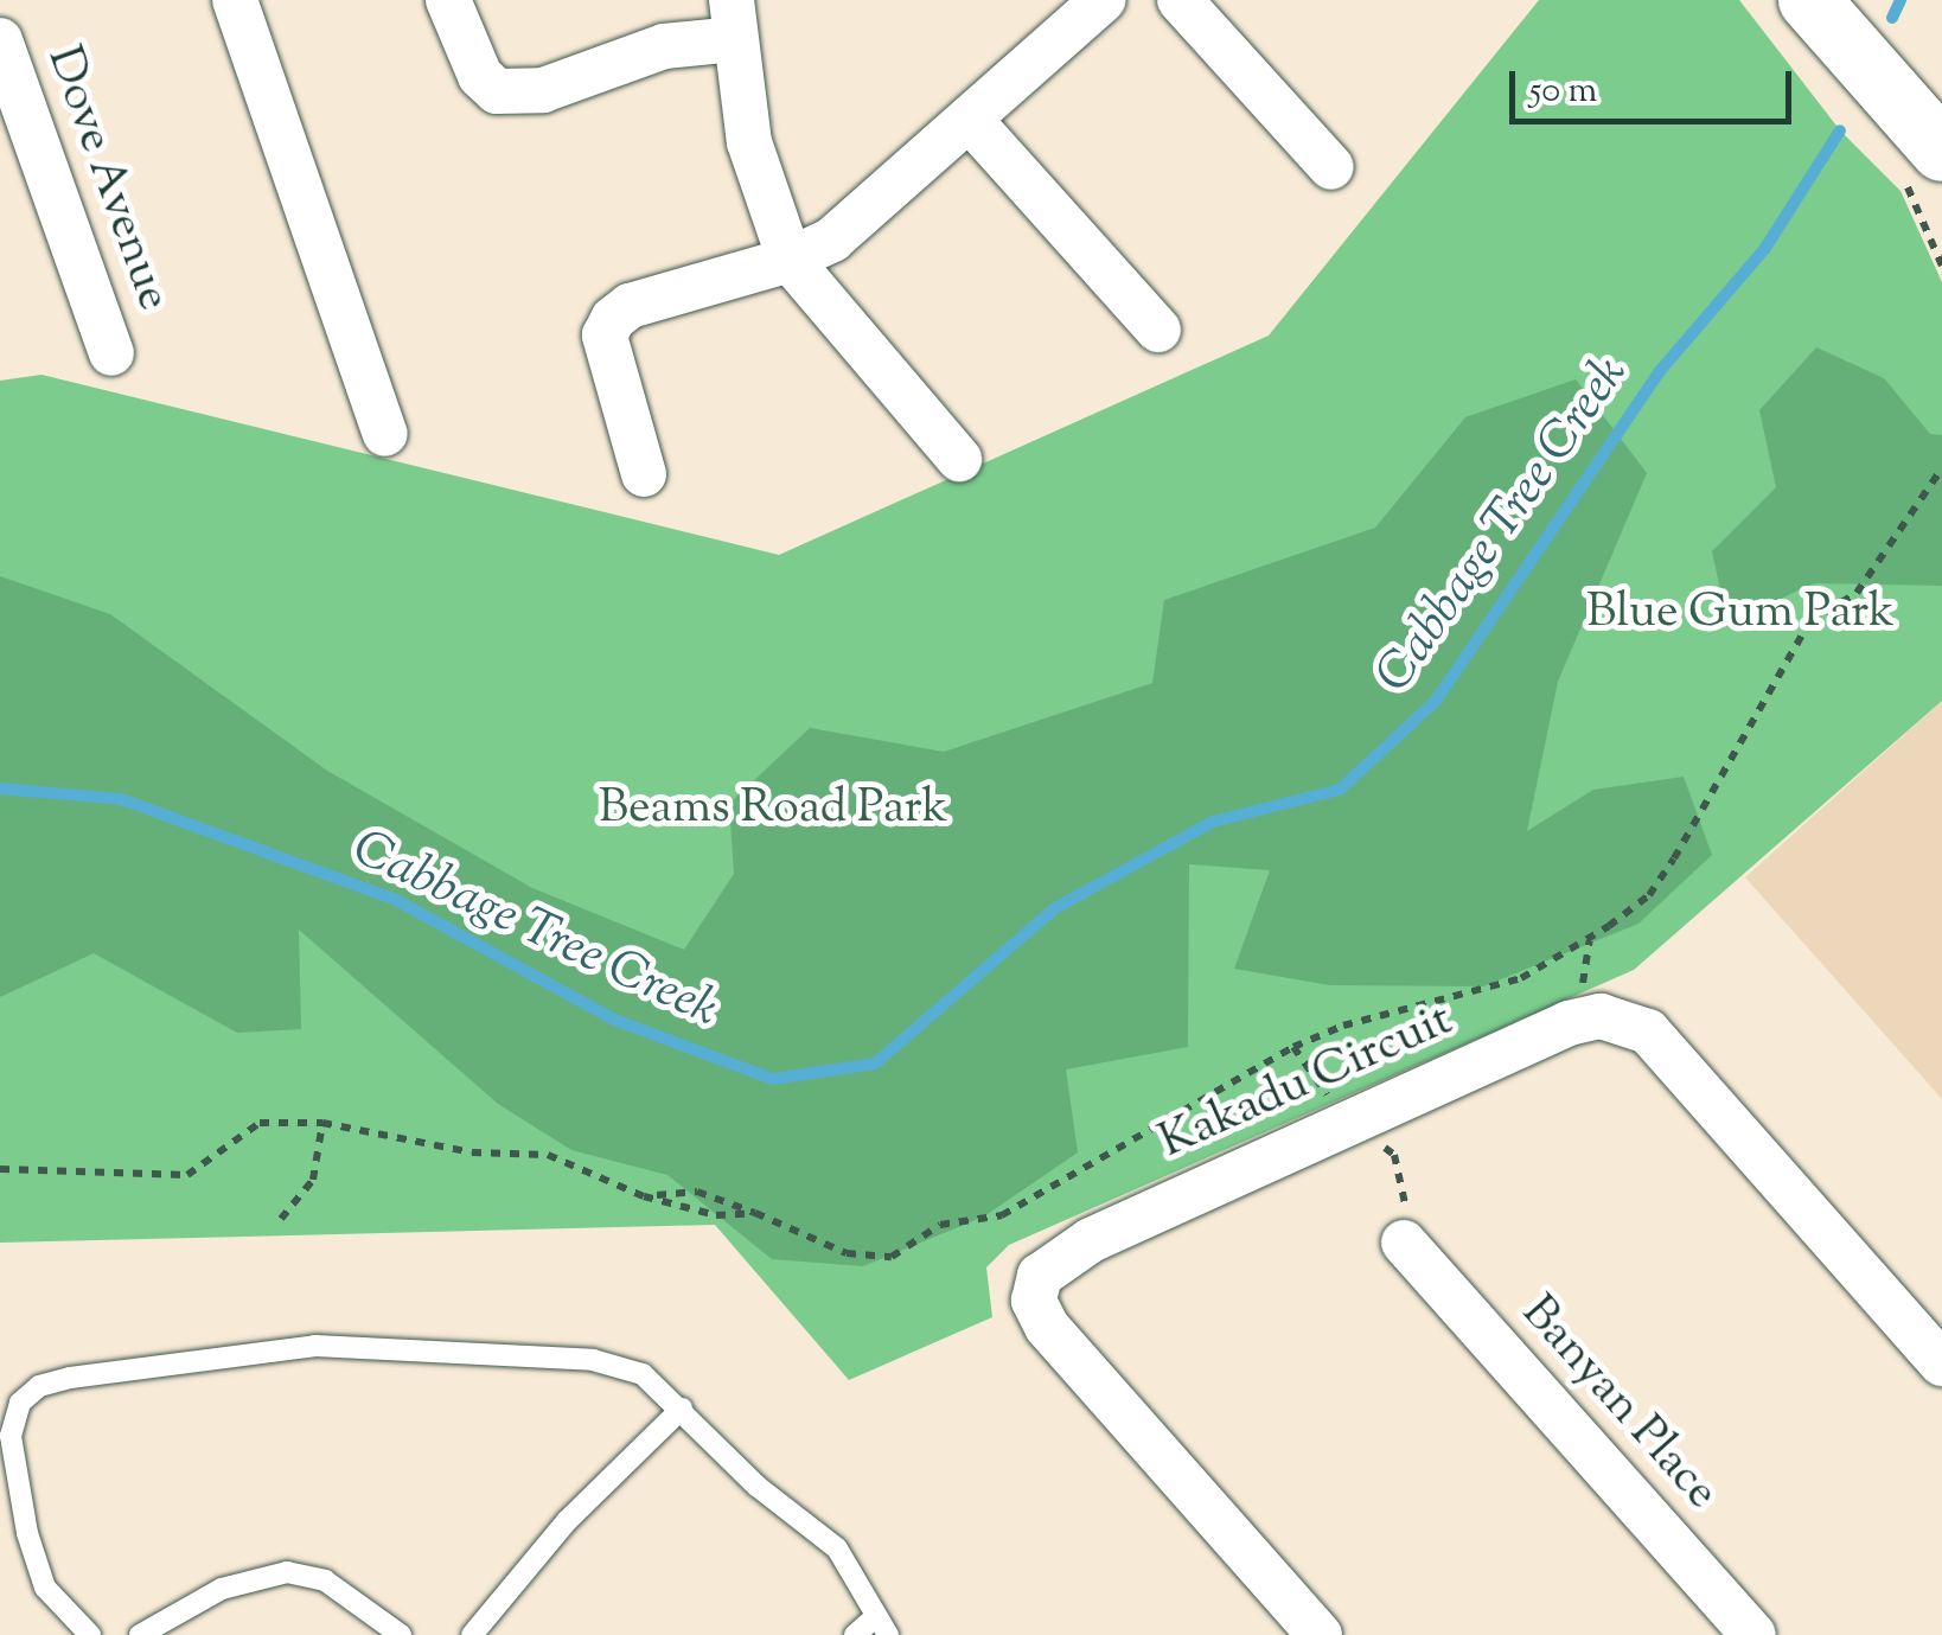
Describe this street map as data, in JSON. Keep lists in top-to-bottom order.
{
  "streets": {
    "street": ["Dove Avenue", "Kakadu Circuit", "Banyan Place"]
  },
  "water": ["Cabbage Tree Creek"],
  "parks": ["Blue Gum Park", "Beams Road Park"],
  "scale_bar": "50 m"
}
